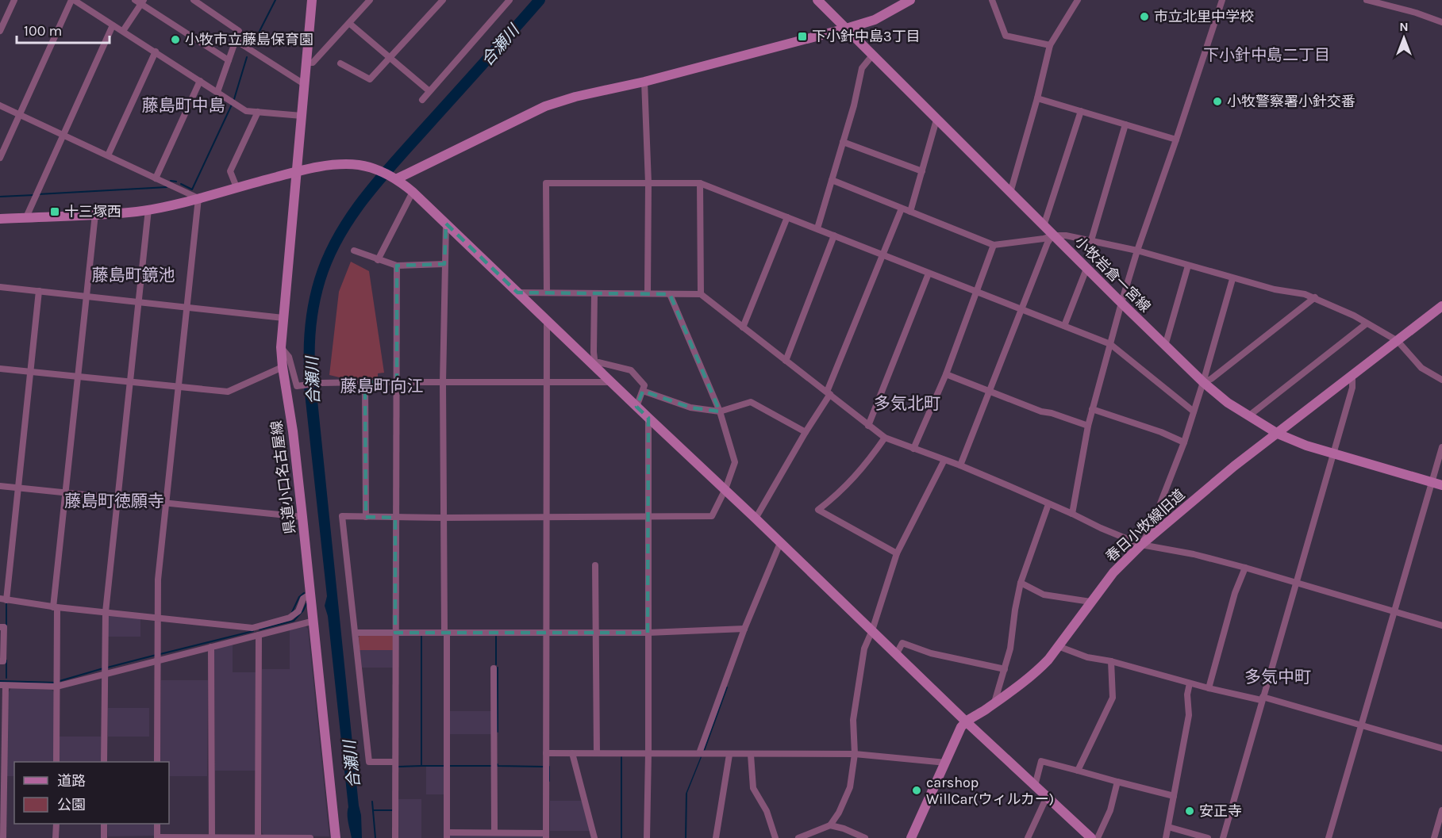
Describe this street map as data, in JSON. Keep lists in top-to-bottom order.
{
  "streets": {
    "street": ["小牧岩倉一宮線", "県道小口名古屋線", "春日小牧線旧道"]
  },
  "crossings": [
    ["小牧岩倉一宮線", "春日小牧線旧道"]
  ],
  "districts": [
    "下小針中島二丁目",
    "藤島町中島",
    "藤島町鏡池",
    "藤島町向江",
    "多気北町",
    "藤島町徳願寺",
    "多気中町"
  ],
  "water": ["合瀬川"],
  "places": {
    "other": [
      "市立北里中学校",
      "小牧市立藤島保育園",
      "小牧警察署小針交番",
      "carshop WillCar(ウィルカー)",
      "安正寺"
    ],
    "transit": ["下小針中島3丁目", "十三塚西"]
  },
  "legend": ["道路", "公園"],
  "scale_bar": "100 m",
  "north": "top"
}
